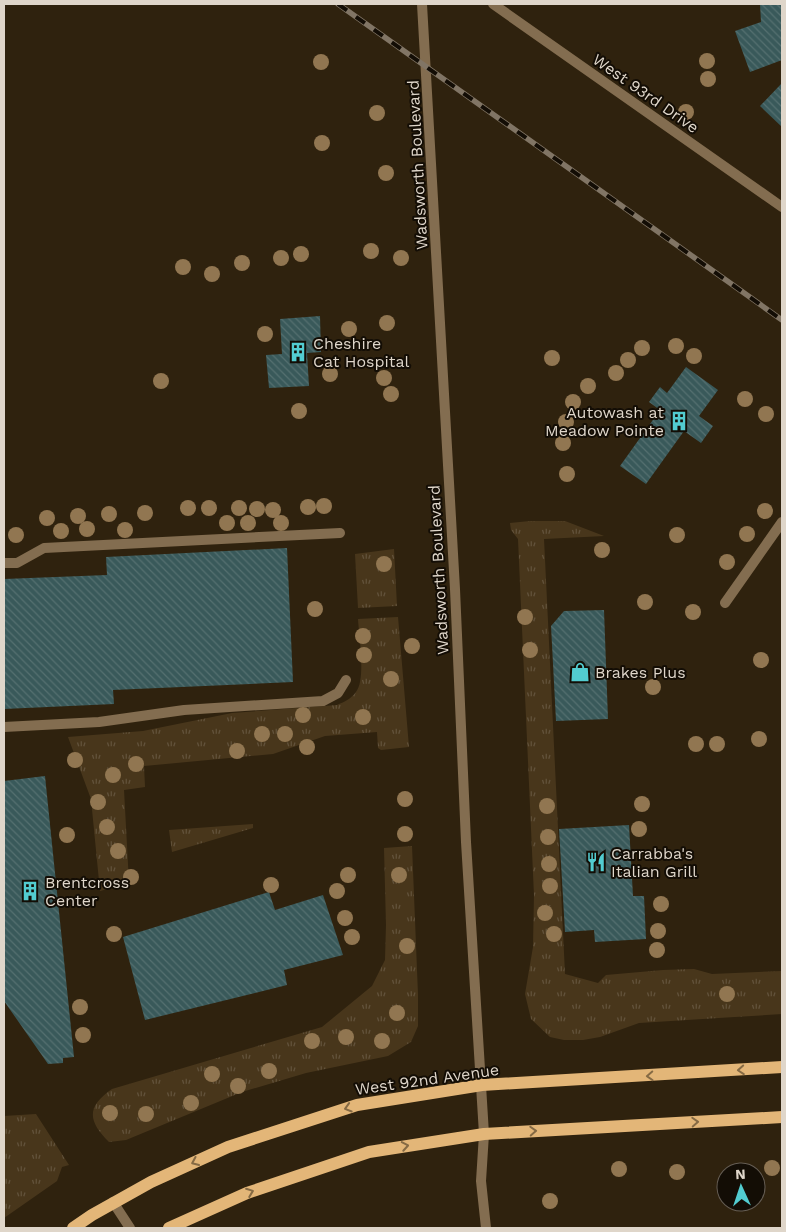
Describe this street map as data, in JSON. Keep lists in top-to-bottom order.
{
  "streets": {
    "main road": ["West 92nd Avenue"],
    "street": ["West 93rd Drive", "Wadsworth Boulevard"]
  },
  "crossings": [
    ["Wadsworth Boulevard", "West 92nd Avenue"]
  ],
  "places": {
    "building": ["Cheshire Cat Hospital", "Autowash at Meadow Pointe", "Brentcross Center"],
    "shop": ["Brakes Plus"],
    "restaurant": ["Carrabba's Italian Grill"]
  },
  "north": "top"
}
